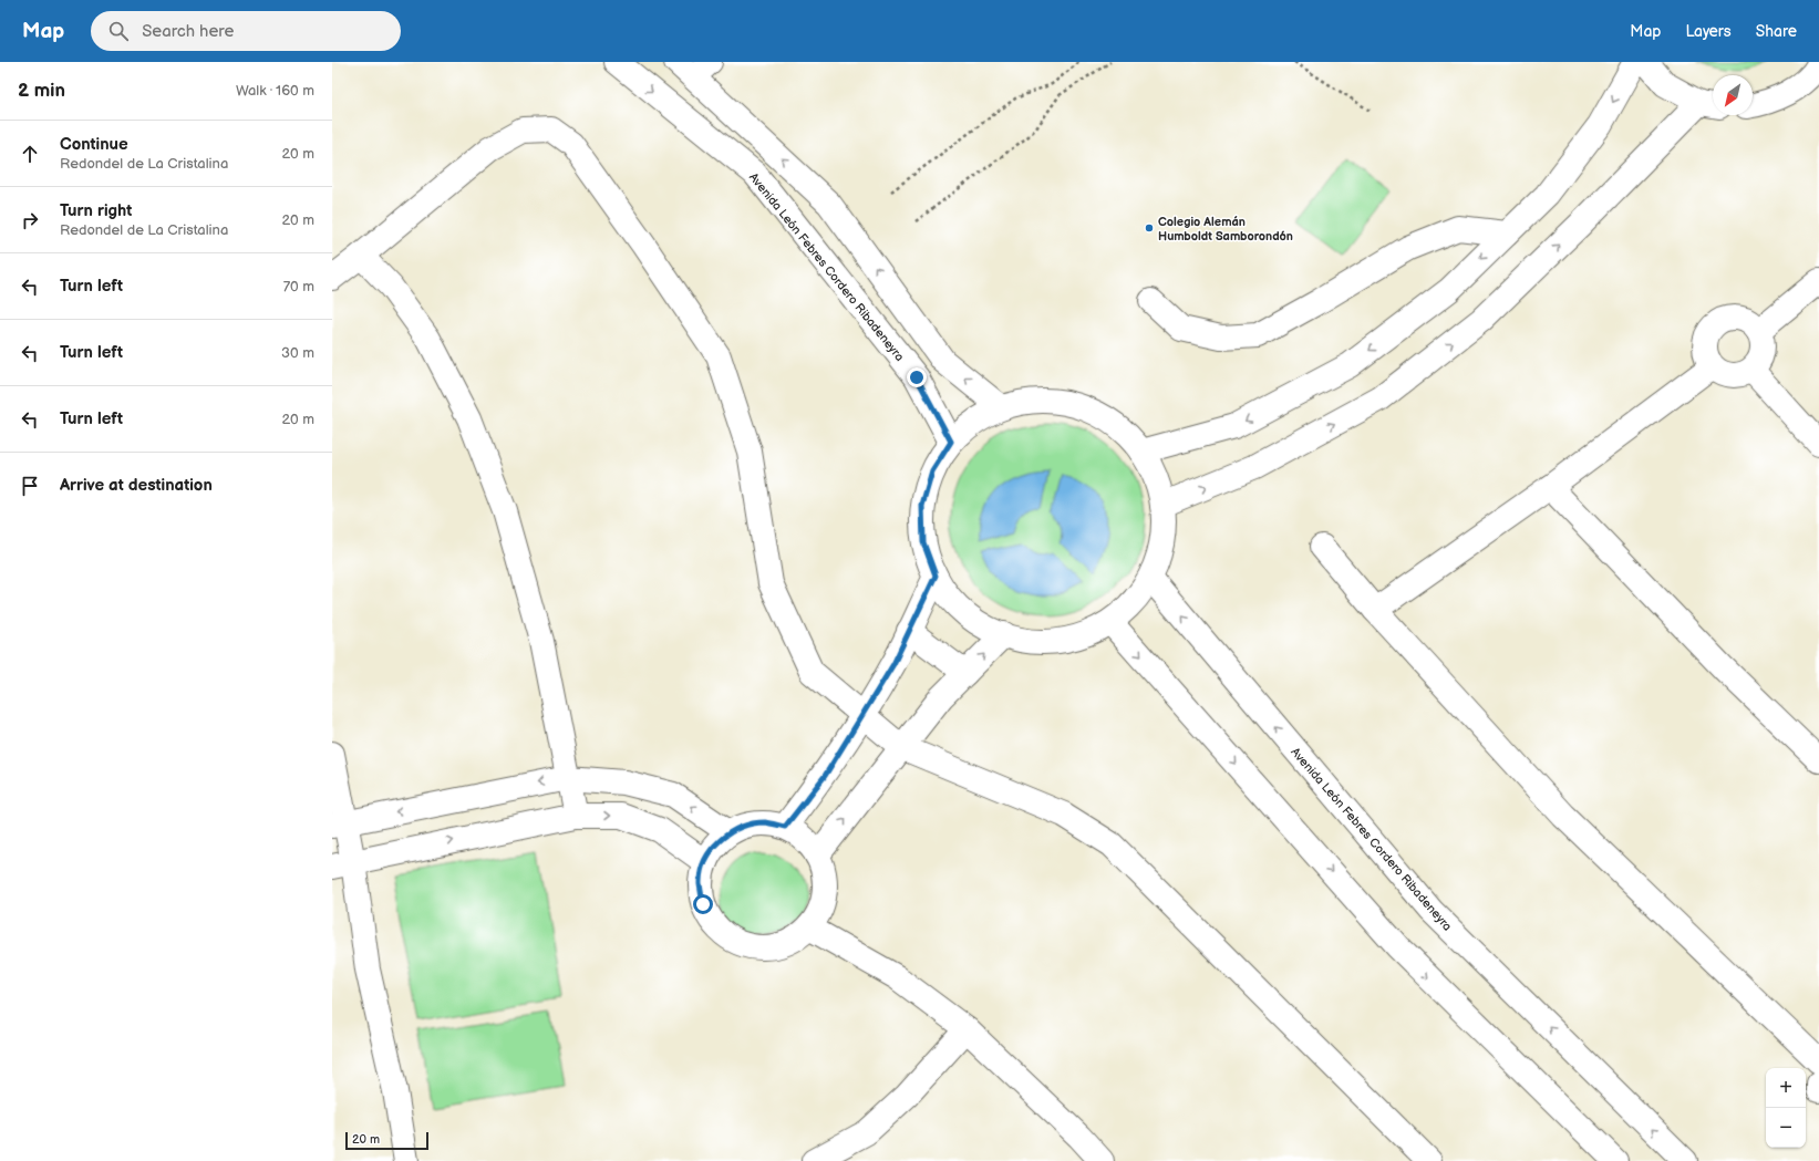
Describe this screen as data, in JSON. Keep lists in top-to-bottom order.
{
  "streets": {
    "street": ["Avenida León Febres Cordero Ribadeneyra"]
  },
  "places": ["Colegio Alemán Humboldt Samborondón"],
  "scale_bar": "20 m",
  "north": "bottom left",
  "page": {
    "header": "Map",
    "search": "Search here",
    "nav": ["Map", "Layers", "Share"],
    "heading": ["2 min", "Walk · 160 m"],
    "list": [
      ["Continue", "Redondel de La Cristalina", "20 m"],
      ["Turn right", "Redondel de La Cristalina", "20 m"],
      ["Turn left", "70 m"],
      ["Turn left", "30 m"],
      ["Turn left", "20 m"],
      "Arrive at destination"
    ],
    "map_buttons": ["+", "−"],
    "scale": "20 m"
  }
}
